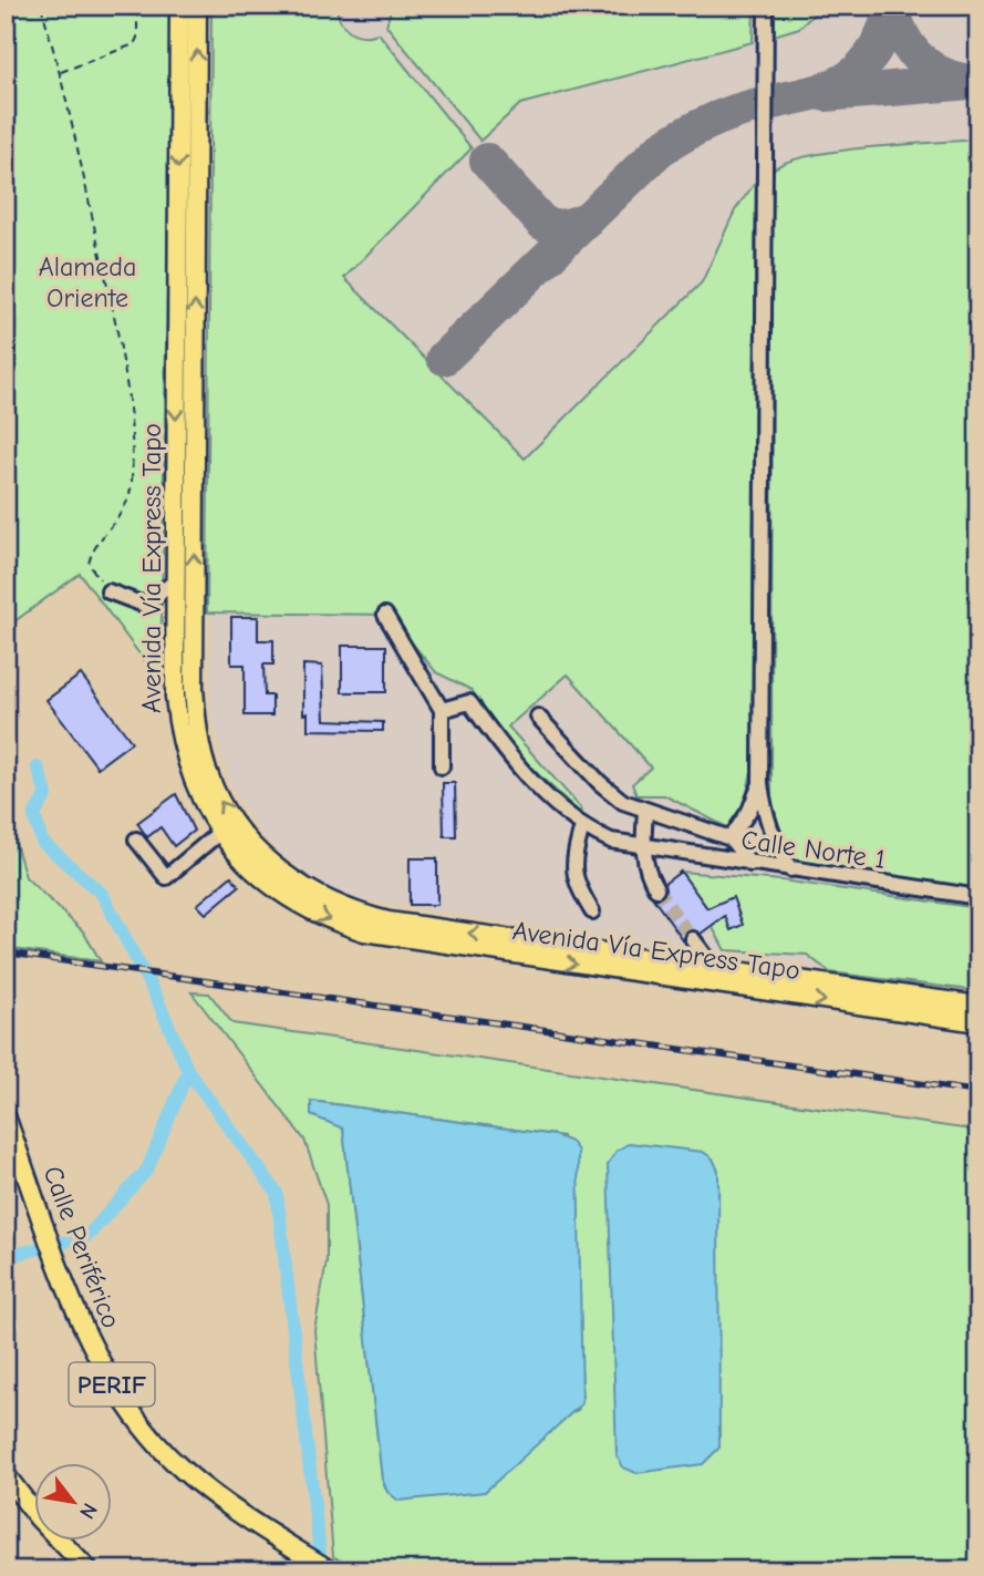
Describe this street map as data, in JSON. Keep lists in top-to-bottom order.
{
  "streets": {
    "main road": ["Avenida Vía Express Tapo", "Calle Periférico", "PERIF"],
    "lane": ["Calle Norte 1"]
  },
  "parks": ["Alameda Oriente"],
  "north": "bottom right"
}
